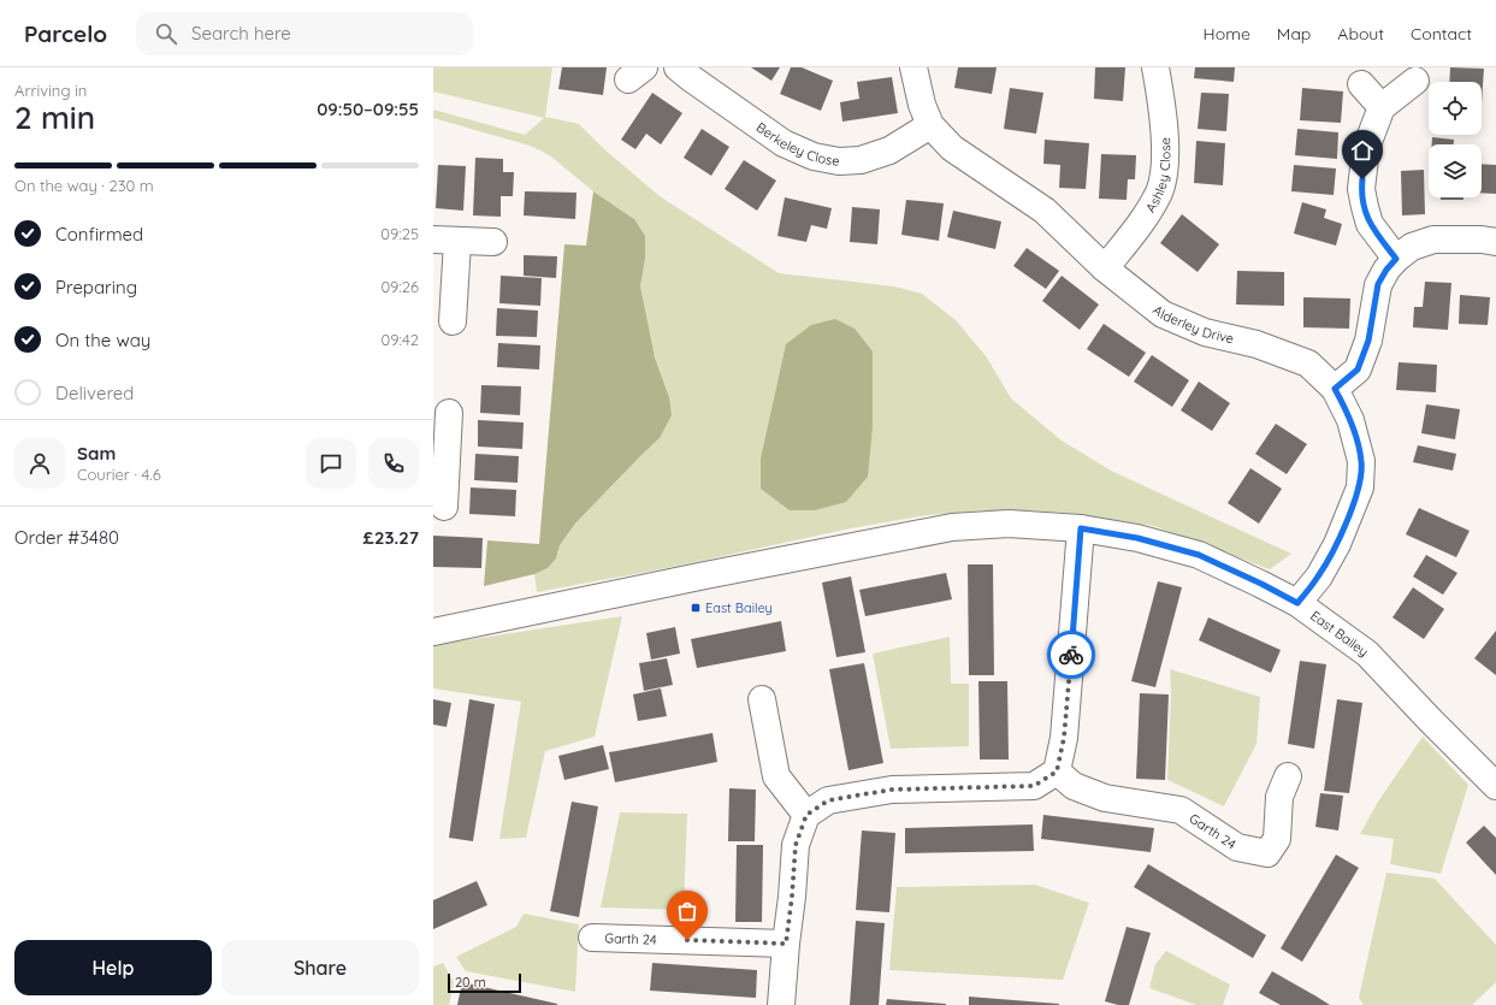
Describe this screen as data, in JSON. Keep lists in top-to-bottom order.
{
  "streets": {
    "street": [
      "Berkeley Close",
      "Ashley Close",
      "Alderley Drive",
      "East Bailey",
      "Garth 24"
    ]
  },
  "crossings": [
    ["Berkeley Close", "Alderley Drive"],
    ["Ashley Close", "Alderley Drive"],
    ["Alderley Drive", "East Bailey"]
  ],
  "places": {
    "transit": ["East Bailey"]
  },
  "scale_bar": "20 m",
  "page": {
    "header": "Parcelo",
    "search": "Search here",
    "nav": [
      "Home",
      "Map",
      "About",
      "Contact"
    ],
    "heading": ["2 min", "Arriving in", "09:50–09:55"],
    "panel": [
      "Sam",
      "Courier · 4.6",
      "Order #3480",
      "£23.27"
    ],
    "bar": "On the way · 230 m",
    "list": [
      ["Confirmed", "09:25"],
      ["Preparing", "09:26"],
      ["On the way", "09:42"],
      "Delivered"
    ],
    "buttons": ["Help", "Share"],
    "scale": "20 m"
  }
}
